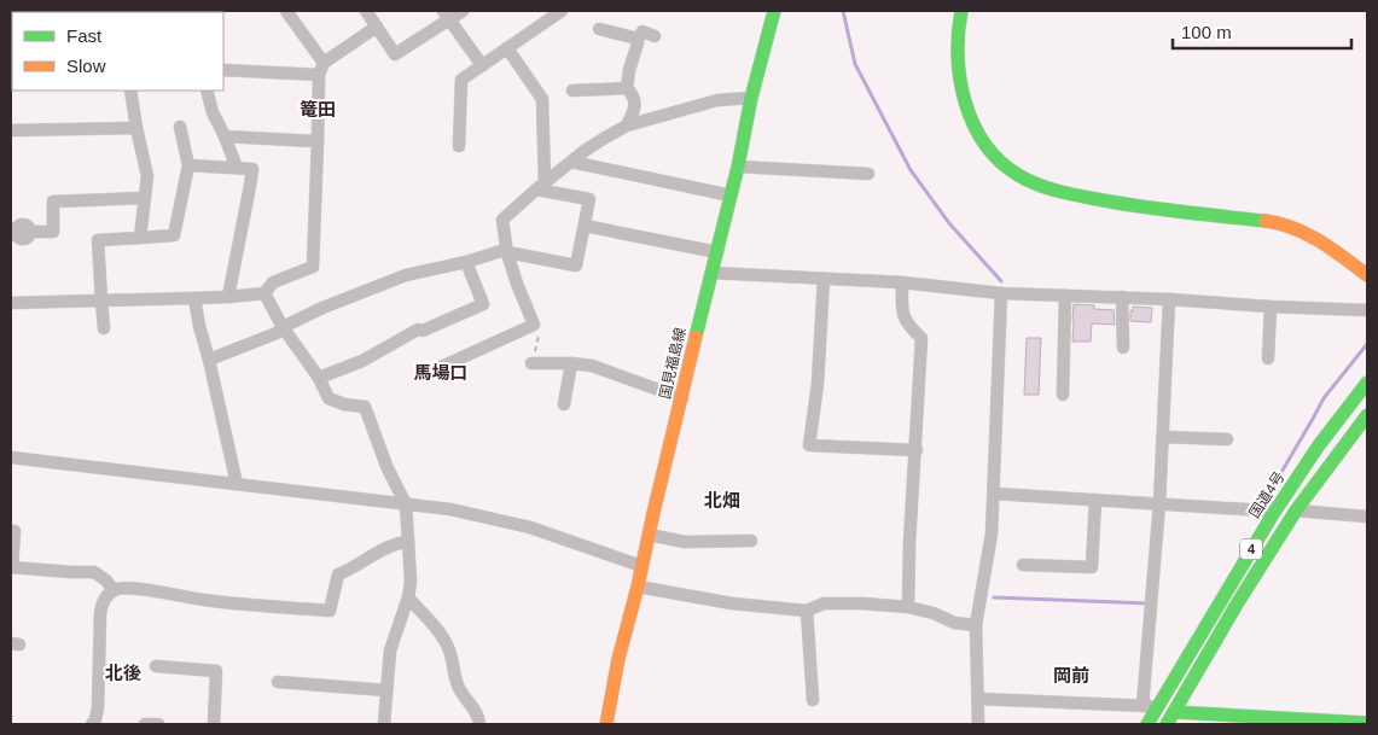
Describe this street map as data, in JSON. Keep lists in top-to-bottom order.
{
  "streets": {
    "main road": ["国見福島線", "国道4号", "4"]
  },
  "districts": [
    "篭田",
    "馬場口",
    "北畑",
    "北後",
    "岡前"
  ],
  "legend": ["Fast", "Slow"],
  "scale_bar": "100 m"
}
